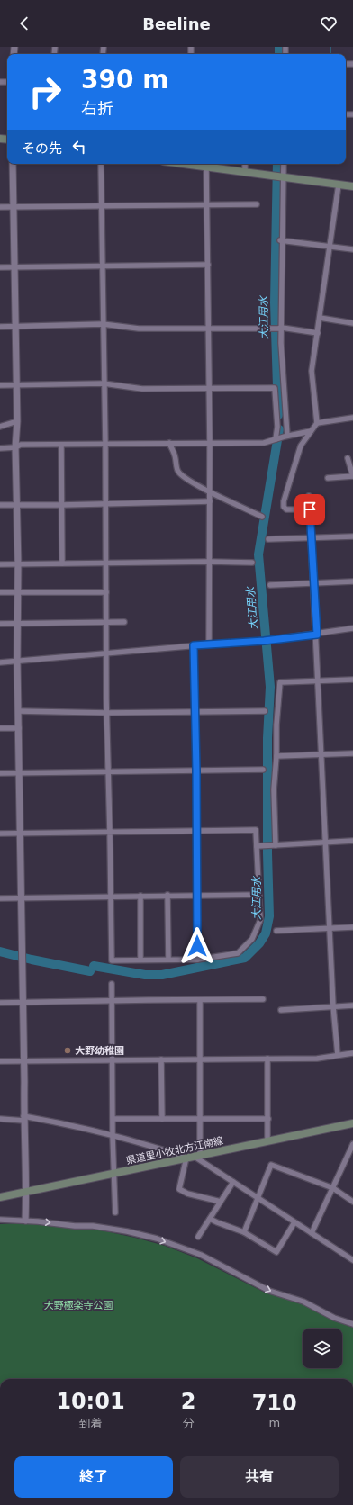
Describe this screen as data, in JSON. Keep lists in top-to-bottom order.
{
  "streets": {
    "main road": ["県道里小牧北方江南線"]
  },
  "water": ["大江用水"],
  "parks": ["大野極楽寺公園"],
  "places": ["大野幼稚園"],
  "page": {
    "header": "Beeline",
    "turn": ["390 m", "右折"],
    "then": "その先",
    "eta": [
      "10:01",
      "到着",
      "2",
      "分",
      "710",
      "m"
    ],
    "buttons": ["終了", "共有"]
  }
}
